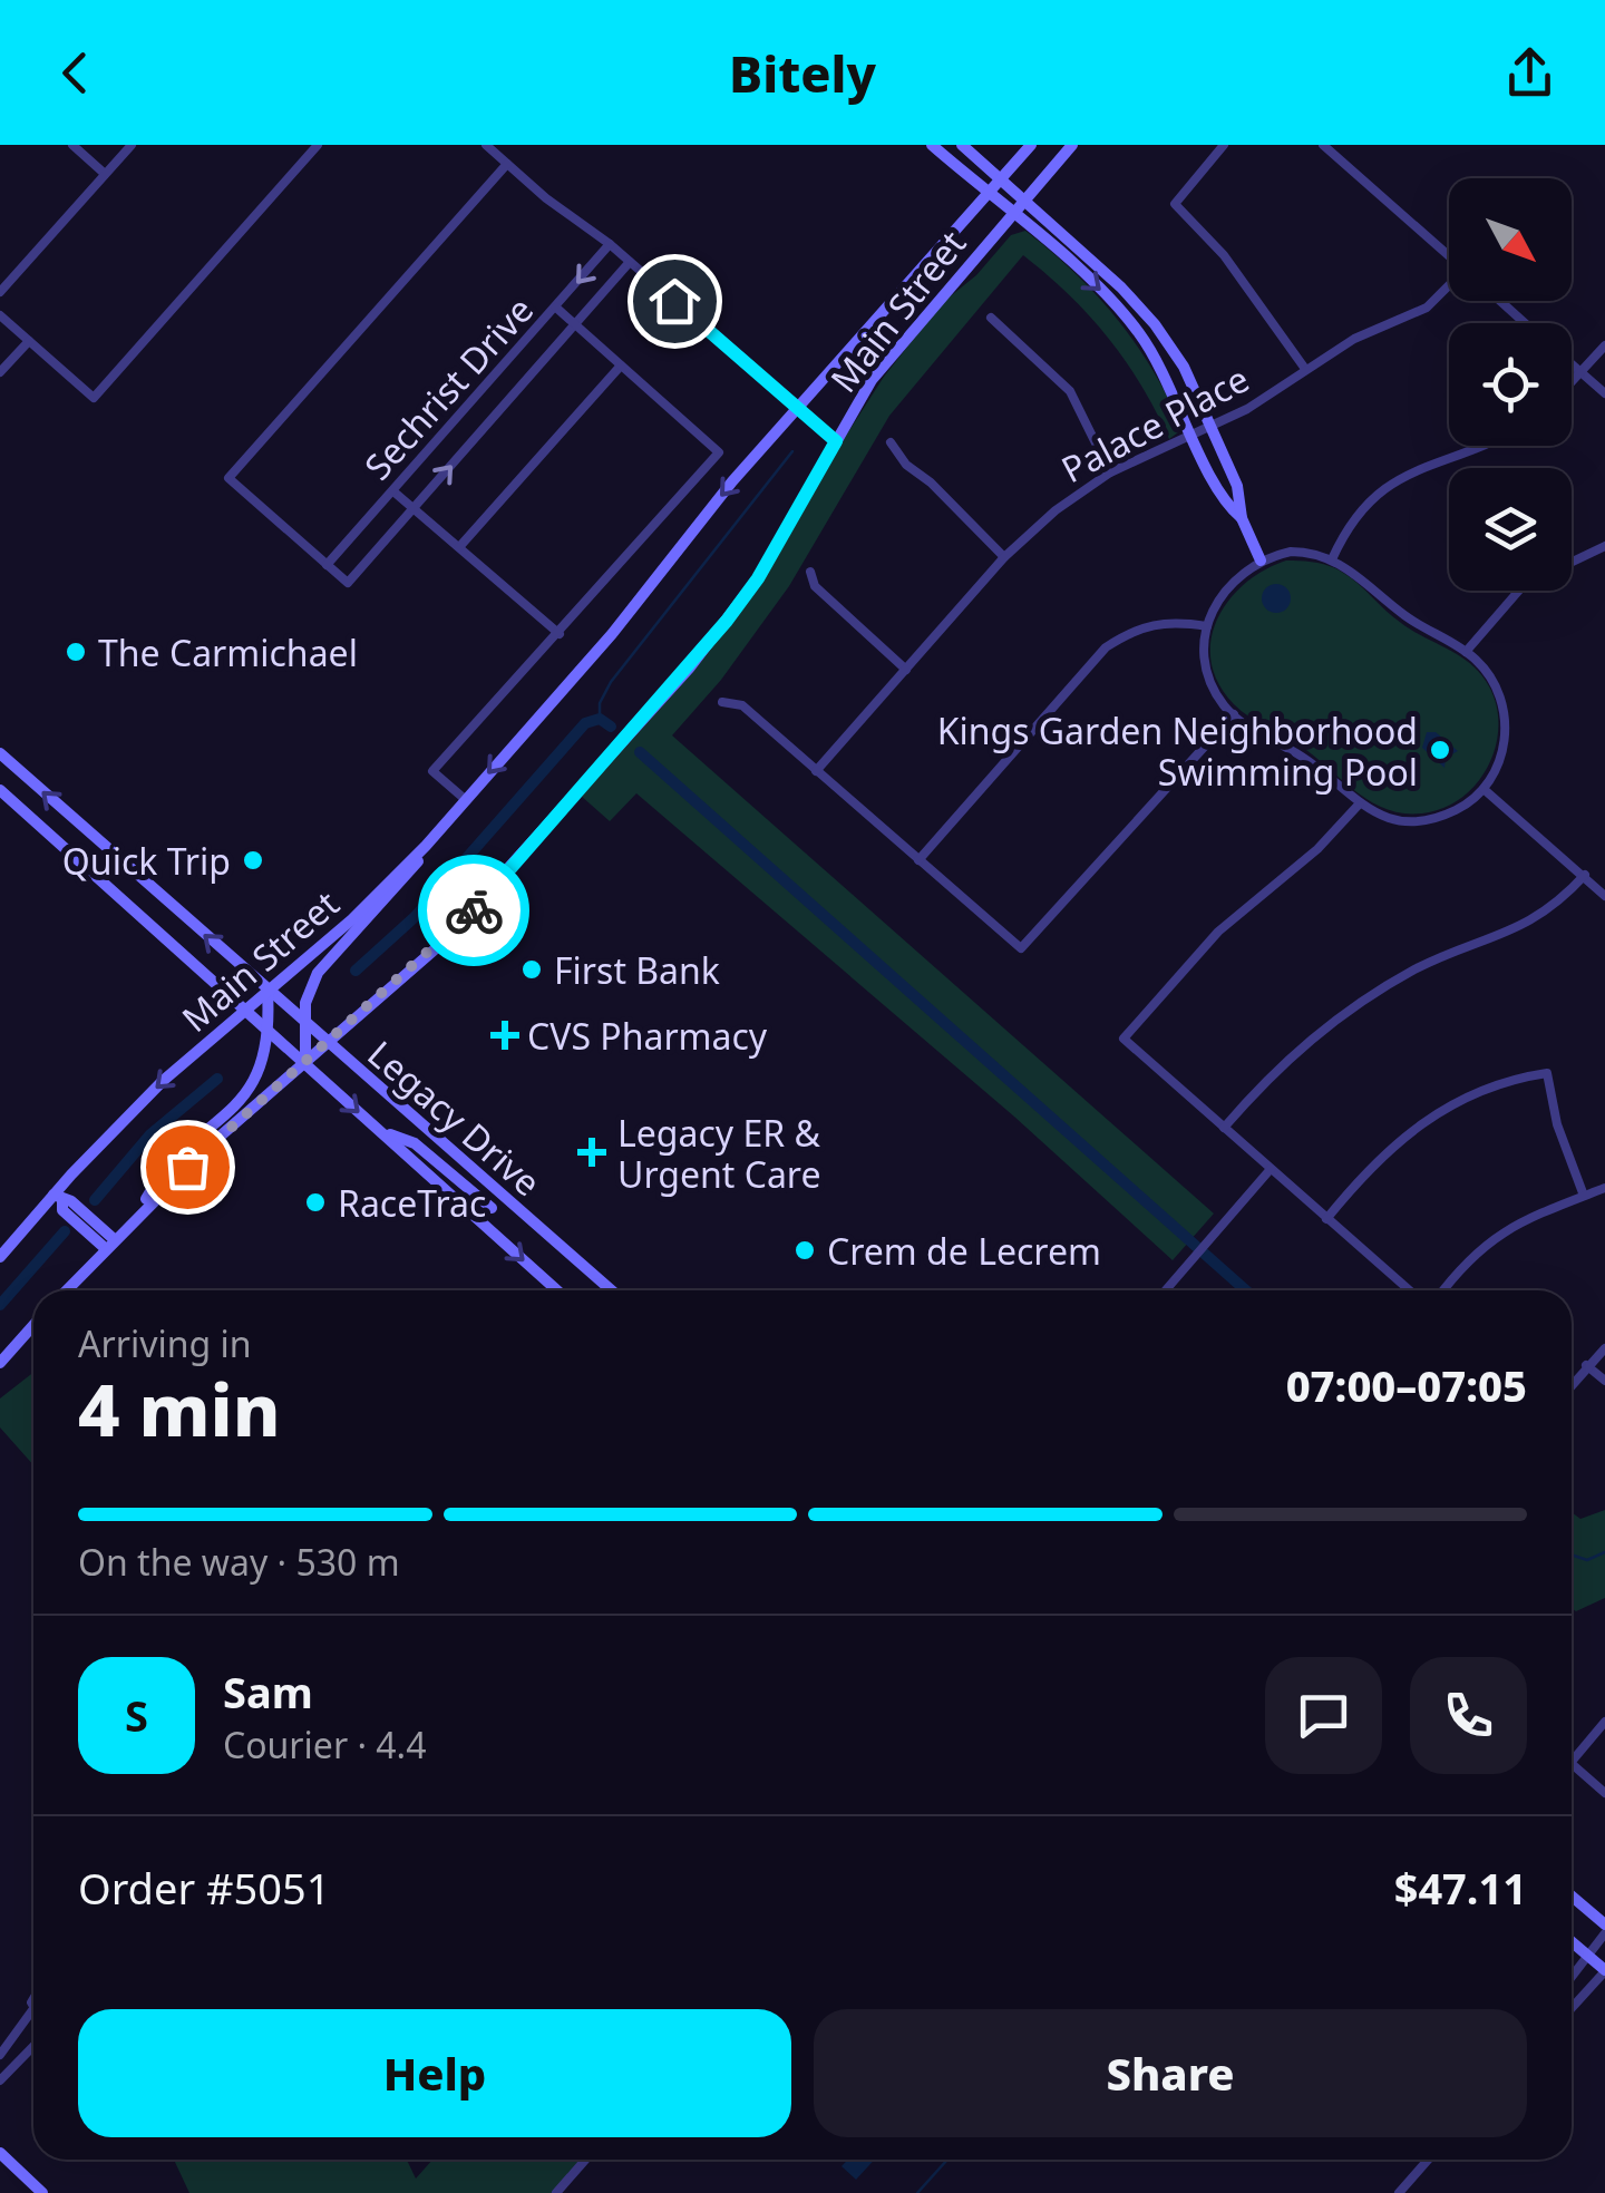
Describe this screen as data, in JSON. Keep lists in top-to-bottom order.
{
  "streets": {
    "main road": ["Main Street", "Legacy Drive"],
    "street": ["Sechrist Drive", "Palace Place"]
  },
  "crossings": [
    ["Main Street", "Legacy Drive"]
  ],
  "places": {
    "other": [
      "The Carmichael",
      "Kings Garden Neighborhood Swimming Pool",
      "Quick Trip",
      "First Bank",
      "RaceTrac",
      "Crem de Lecrem"
    ],
    "health": ["CVS Pharmacy", "Legacy ER & Urgent Care"]
  },
  "north": "bottom right",
  "page": {
    "header": "Bitely",
    "heading": ["4 min", "Arriving in", "07:00–07:05"],
    "panel": [
      "Sam",
      "Courier · 4.4",
      "Order #5051",
      "$47.11"
    ],
    "bar": "On the way · 530 m",
    "round": "S",
    "buttons": ["Help", "Share"]
  }
}
